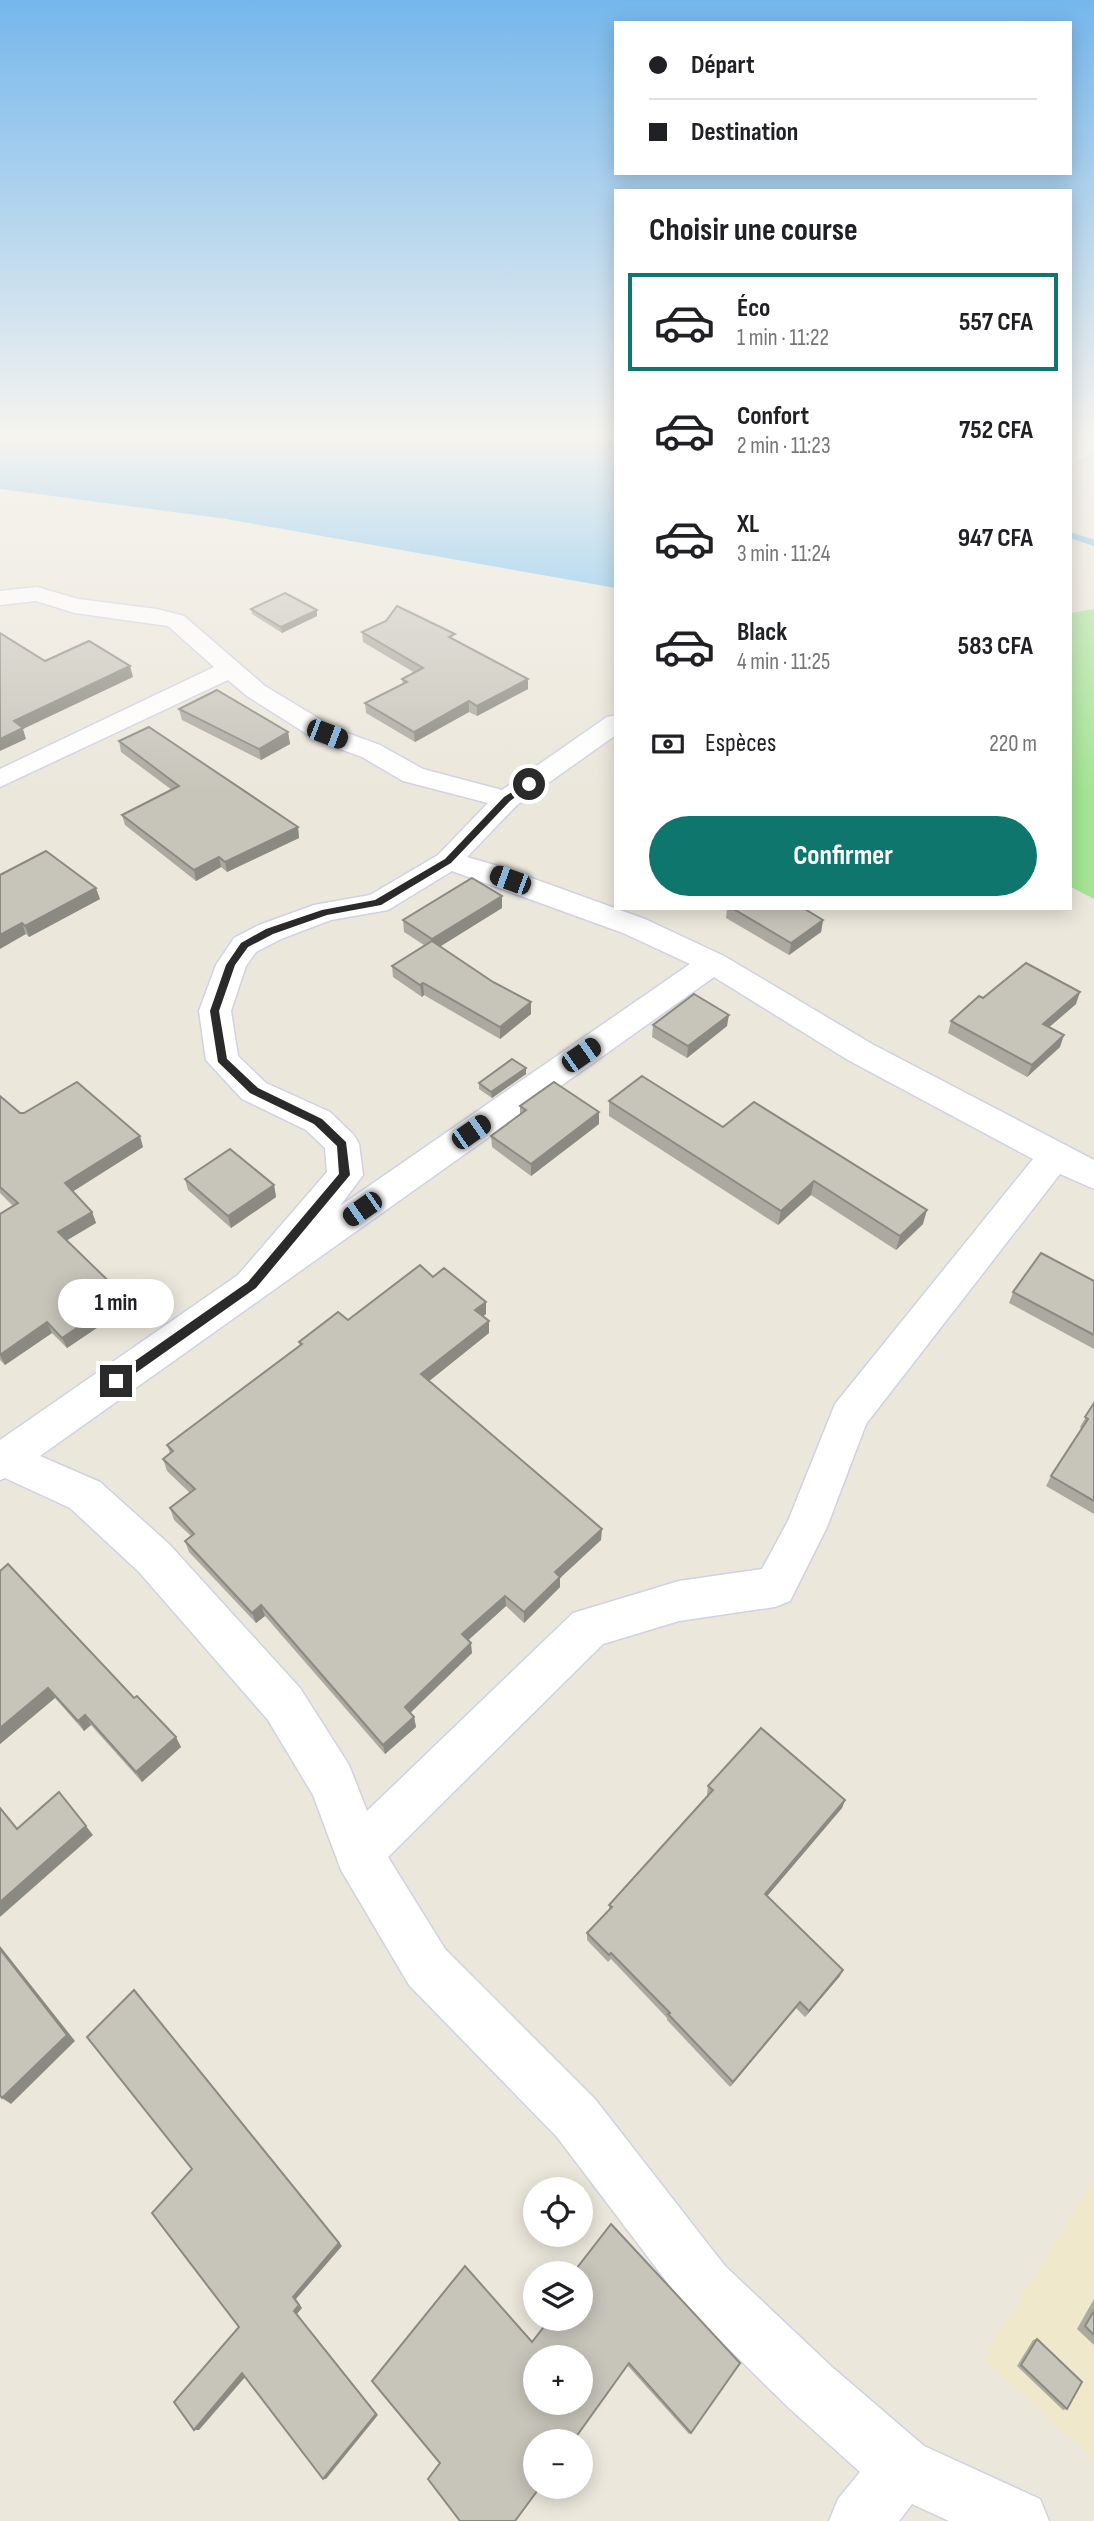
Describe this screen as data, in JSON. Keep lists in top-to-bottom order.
{
  "page": {
    "banner": ["Départ", "Destination"],
    "heading": "Choisir une course",
    "list": [
      {
        "name": "Éco",
        "note": "1 min · 11:22",
        "value": "557 CFA"
      },
      {
        "name": "Confort",
        "note": "2 min · 11:23",
        "value": "752 CFA"
      },
      {
        "name": "XL",
        "note": "3 min · 11:24",
        "value": "947 CFA"
      },
      {
        "name": "Black",
        "note": "4 min · 11:25",
        "value": "583 CFA"
      }
    ],
    "pay": ["Espèces", "220 m"],
    "buttons": "Confirmer",
    "bubble": "1 min",
    "map_buttons": ["+", "−"]
  }
}
